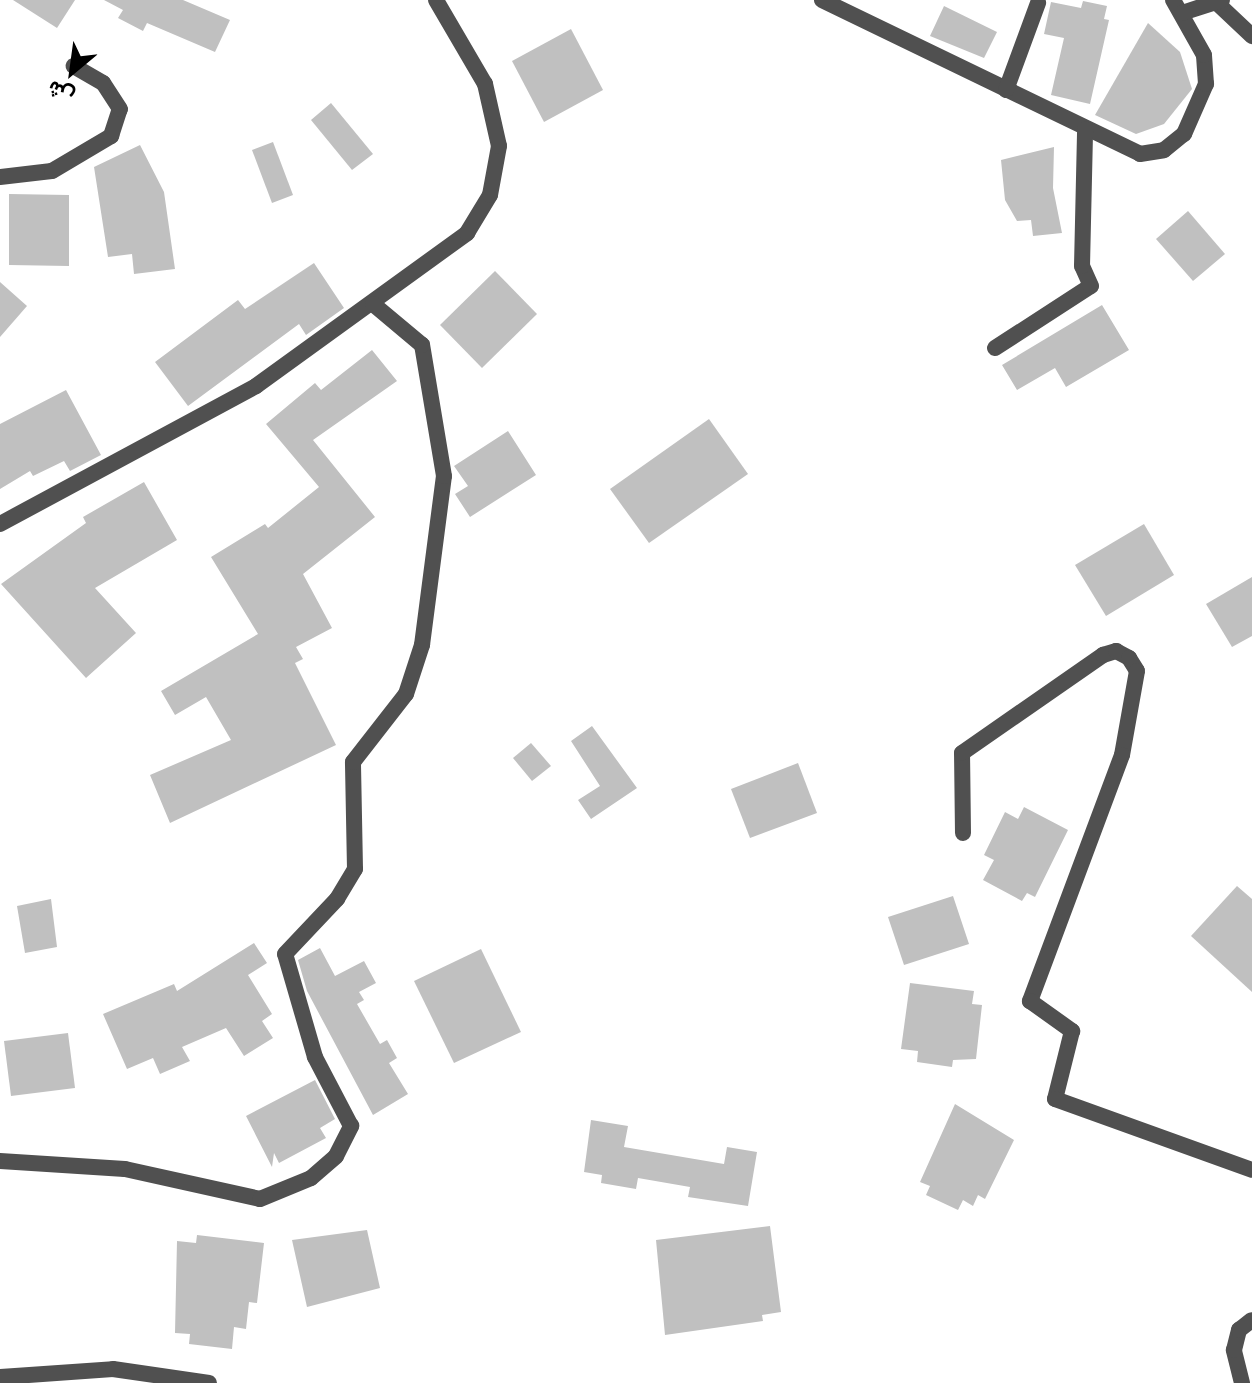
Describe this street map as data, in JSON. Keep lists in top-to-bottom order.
{
  "north": "bottom left"
}
